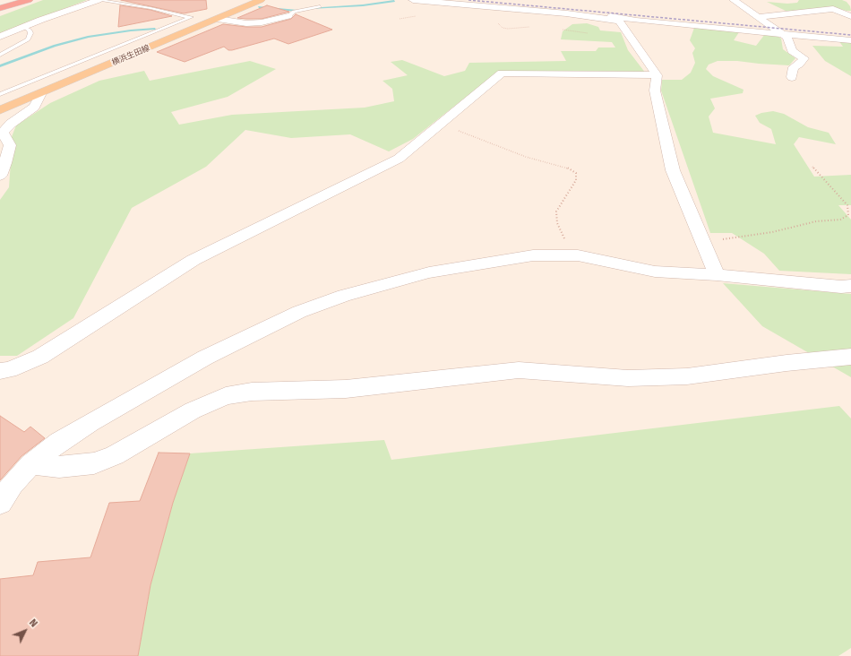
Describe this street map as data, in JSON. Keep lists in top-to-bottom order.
{
  "streets": {
    "main road": ["横浜生田線"]
  },
  "north": "top right"
}
